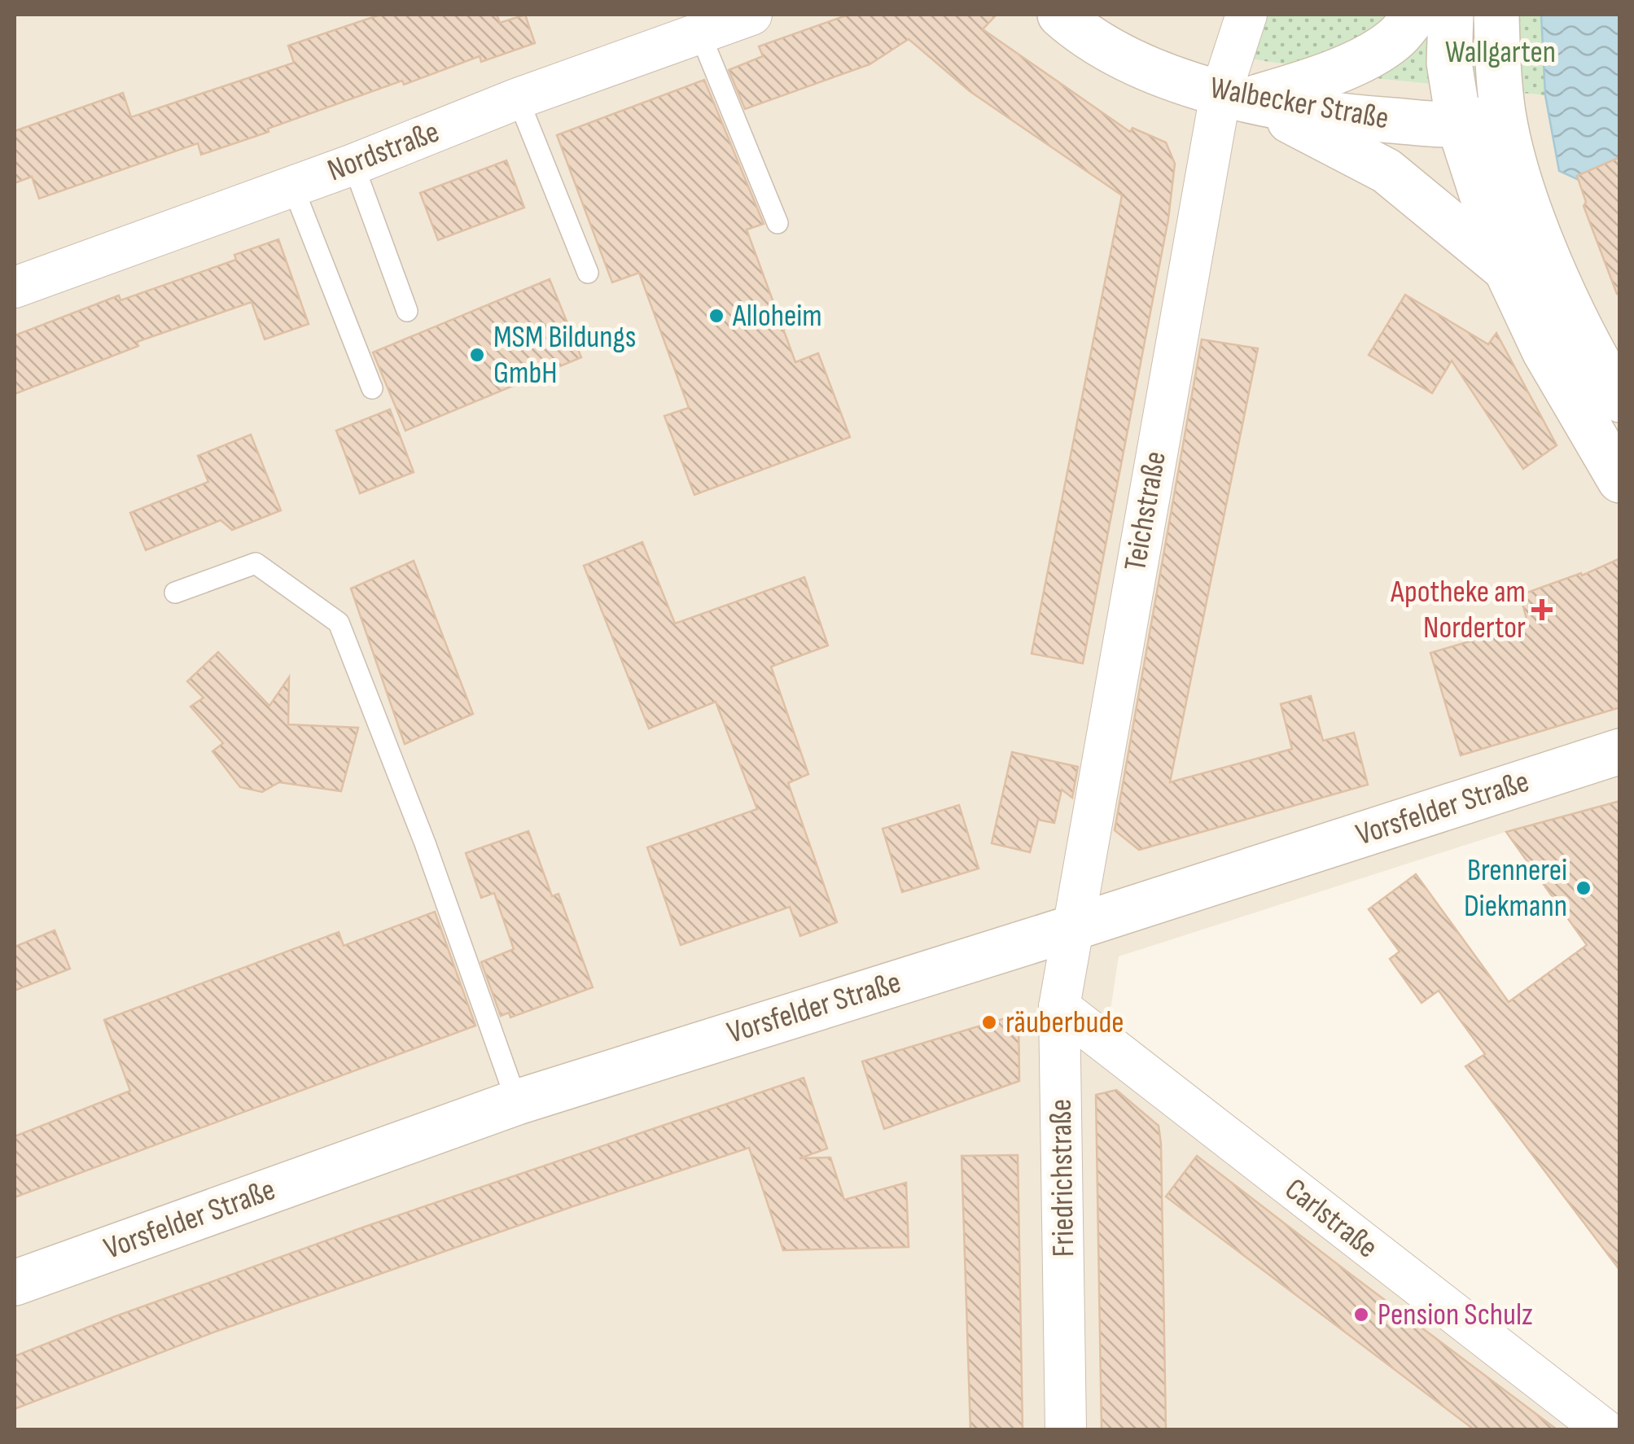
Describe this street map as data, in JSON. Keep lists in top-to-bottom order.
{
  "streets": {
    "main road": ["Walbecker Straße", "Vorsfelder Straße"],
    "street": [
      "Nordstraße",
      "Teichstraße",
      "Friedrichstraße",
      "Carlstraße"
    ]
  },
  "crossings": [
    ["Walbecker Straße", "Teichstraße"],
    ["Teichstraße", "Vorsfelder Straße"],
    ["Teichstraße", "Friedrichstraße"],
    ["Vorsfelder Straße", "Friedrichstraße"],
    ["Friedrichstraße", "Carlstraße"]
  ],
  "parks": ["Wallgarten"],
  "places": {
    "other": [
      "Alloheim",
      "MSM Bildungs GmbH",
      "Brennerei Diekmann",
      "räuberbude",
      "Pension Schulz"
    ],
    "health": ["Apotheke am Nordertor"]
  }
}
